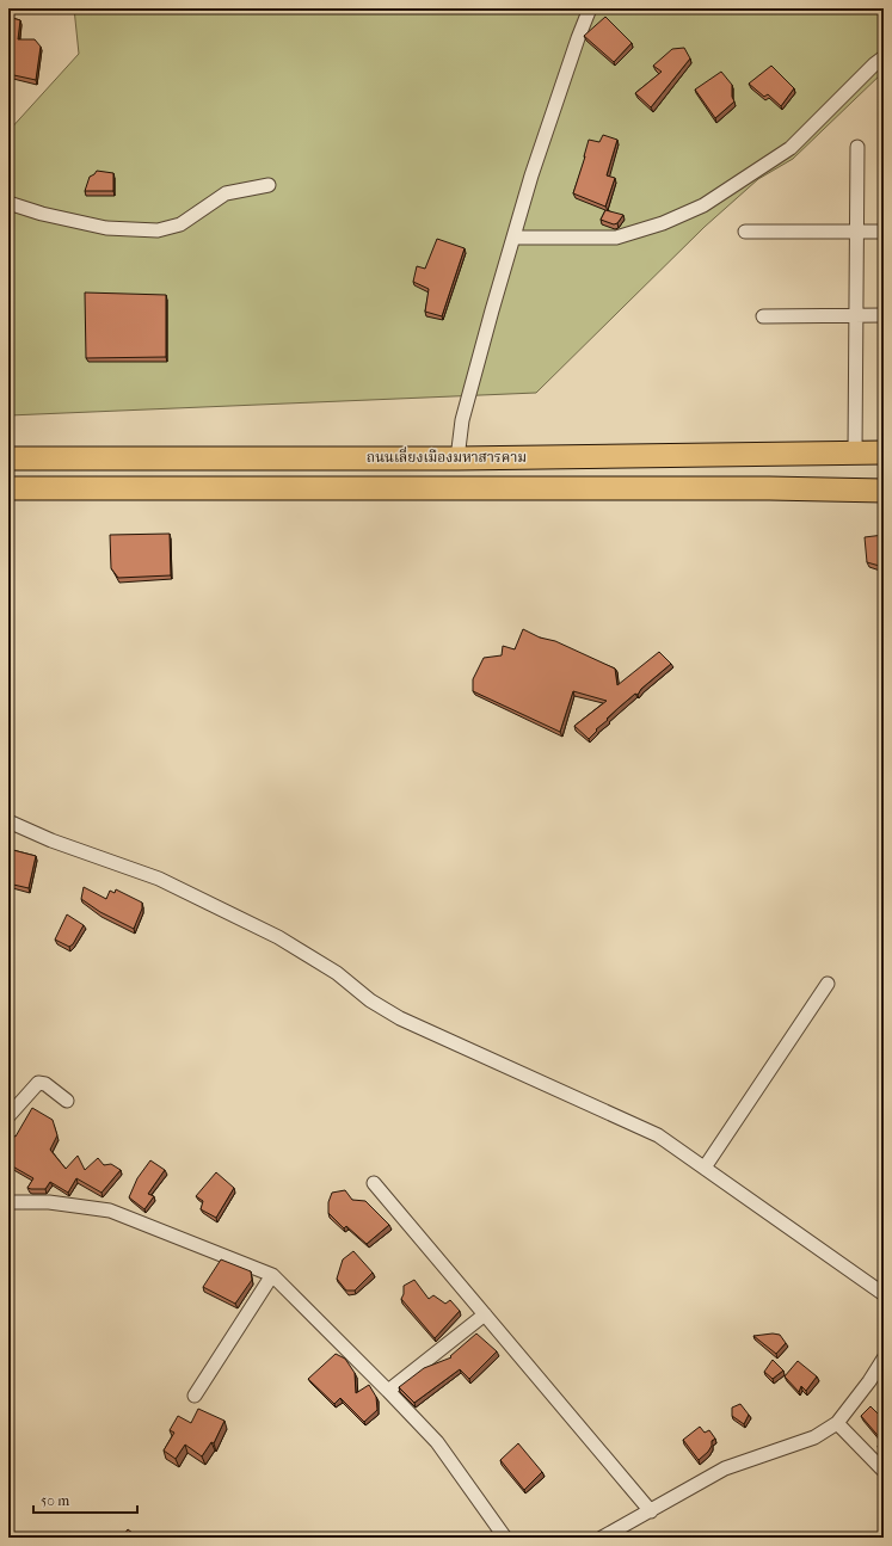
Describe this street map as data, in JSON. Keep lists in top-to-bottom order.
{
  "streets": {
    "highway": ["ถนนเลี่ยงเมืองมหาสารคาม"]
  },
  "scale_bar": "50 m"
}
